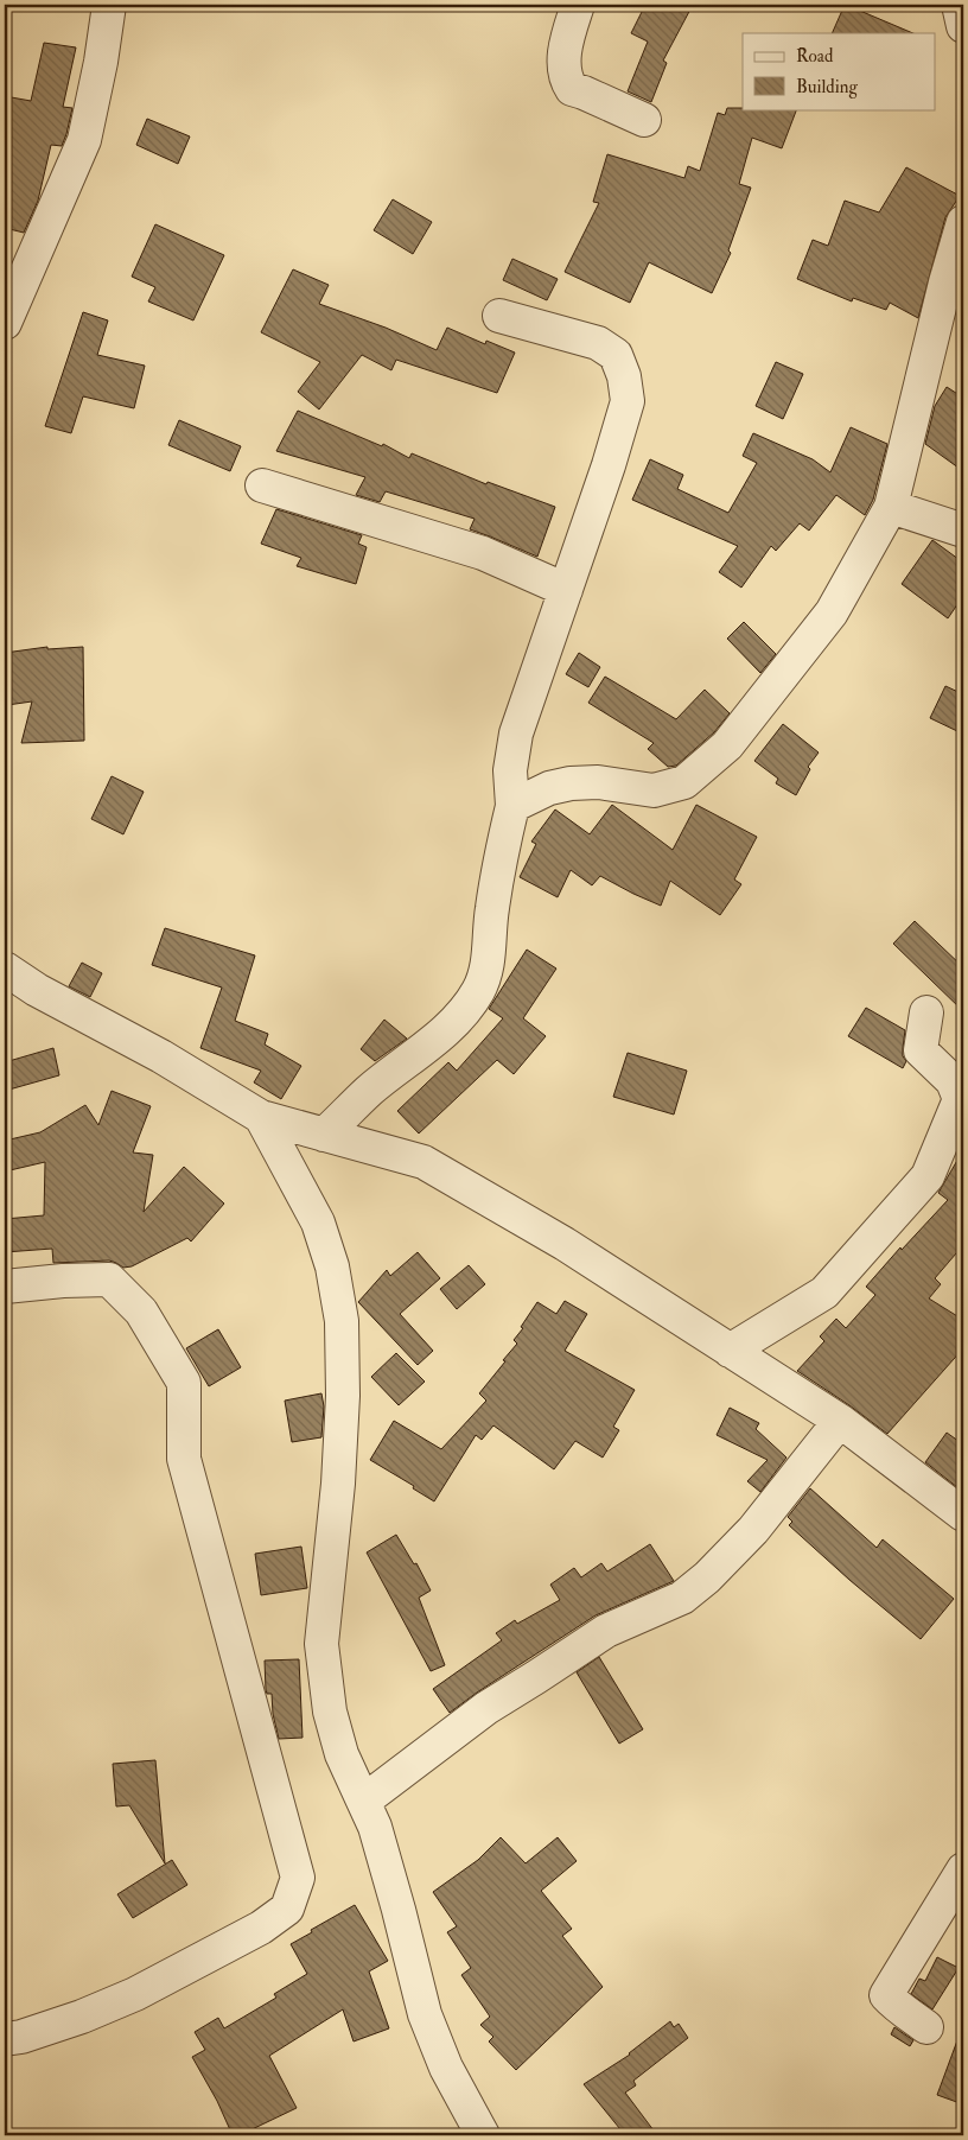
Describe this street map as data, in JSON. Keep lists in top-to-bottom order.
{
  "legend": ["Road", "Building"]
}
